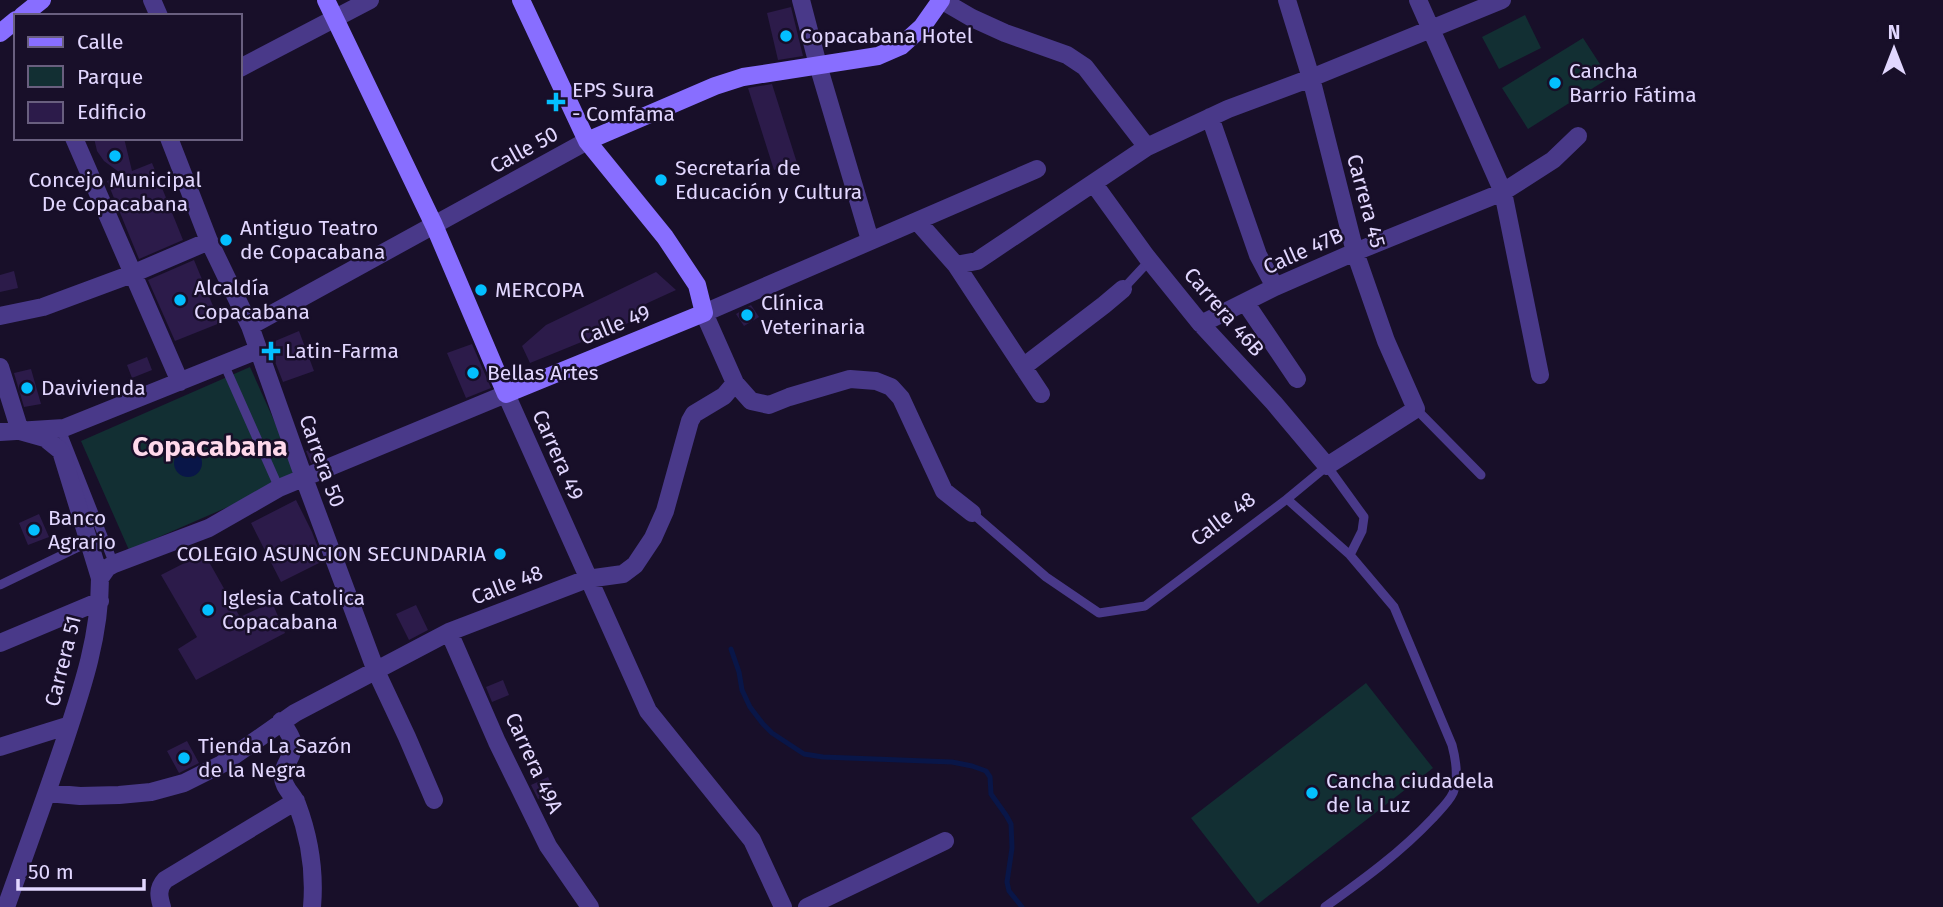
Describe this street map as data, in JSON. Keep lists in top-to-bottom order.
{
  "streets": {
    "street": [
      "Calle 50",
      "Carrera 45",
      "Calle 47B",
      "Carrera 46B",
      "Calle 49",
      "Carrera 49",
      "Carrera 50",
      "Calle 48",
      "Carrera 51",
      "Carrera 49A"
    ]
  },
  "crossings": [
    ["Calle 50", "Carrera 49"],
    ["Calle 50", "Carrera 50"],
    ["Carrera 45", "Calle 47B"],
    ["Calle 47B", "Carrera 46B"],
    ["Calle 49", "Carrera 49"],
    ["Calle 49", "Carrera 50"],
    ["Calle 49", "Carrera 51"],
    ["Carrera 49", "Calle 48"],
    ["Carrera 50", "Calle 48"],
    ["Calle 48", "Carrera 51"],
    ["Calle 48", "Carrera 49A"]
  ],
  "districts": ["Copacabana"],
  "places": {
    "other": [
      "Copacabana Hotel",
      "Cancha Barrio Fátima",
      "Concejo Municipal De Copacabana",
      "Secretaría de Educación y Cultura",
      "Antiguo Teatro de Copacabana",
      "MERCOPA",
      "Alcaldía Copacabana",
      "Clínica Veterinaria",
      "Bellas Artes",
      "Davivienda",
      "Banco Agrario",
      "COLEGIO ASUNCION SECUNDARIA",
      "Iglesia Catolica Copacabana",
      "Tienda La Sazón de la Negra",
      "Cancha ciudadela de la Luz"
    ],
    "health": ["EPS Sura - Comfama", "Latin-Farma"]
  },
  "legend": ["Calle", "Parque", "Edificio"],
  "scale_bar": "50 m",
  "north": "top"
}
